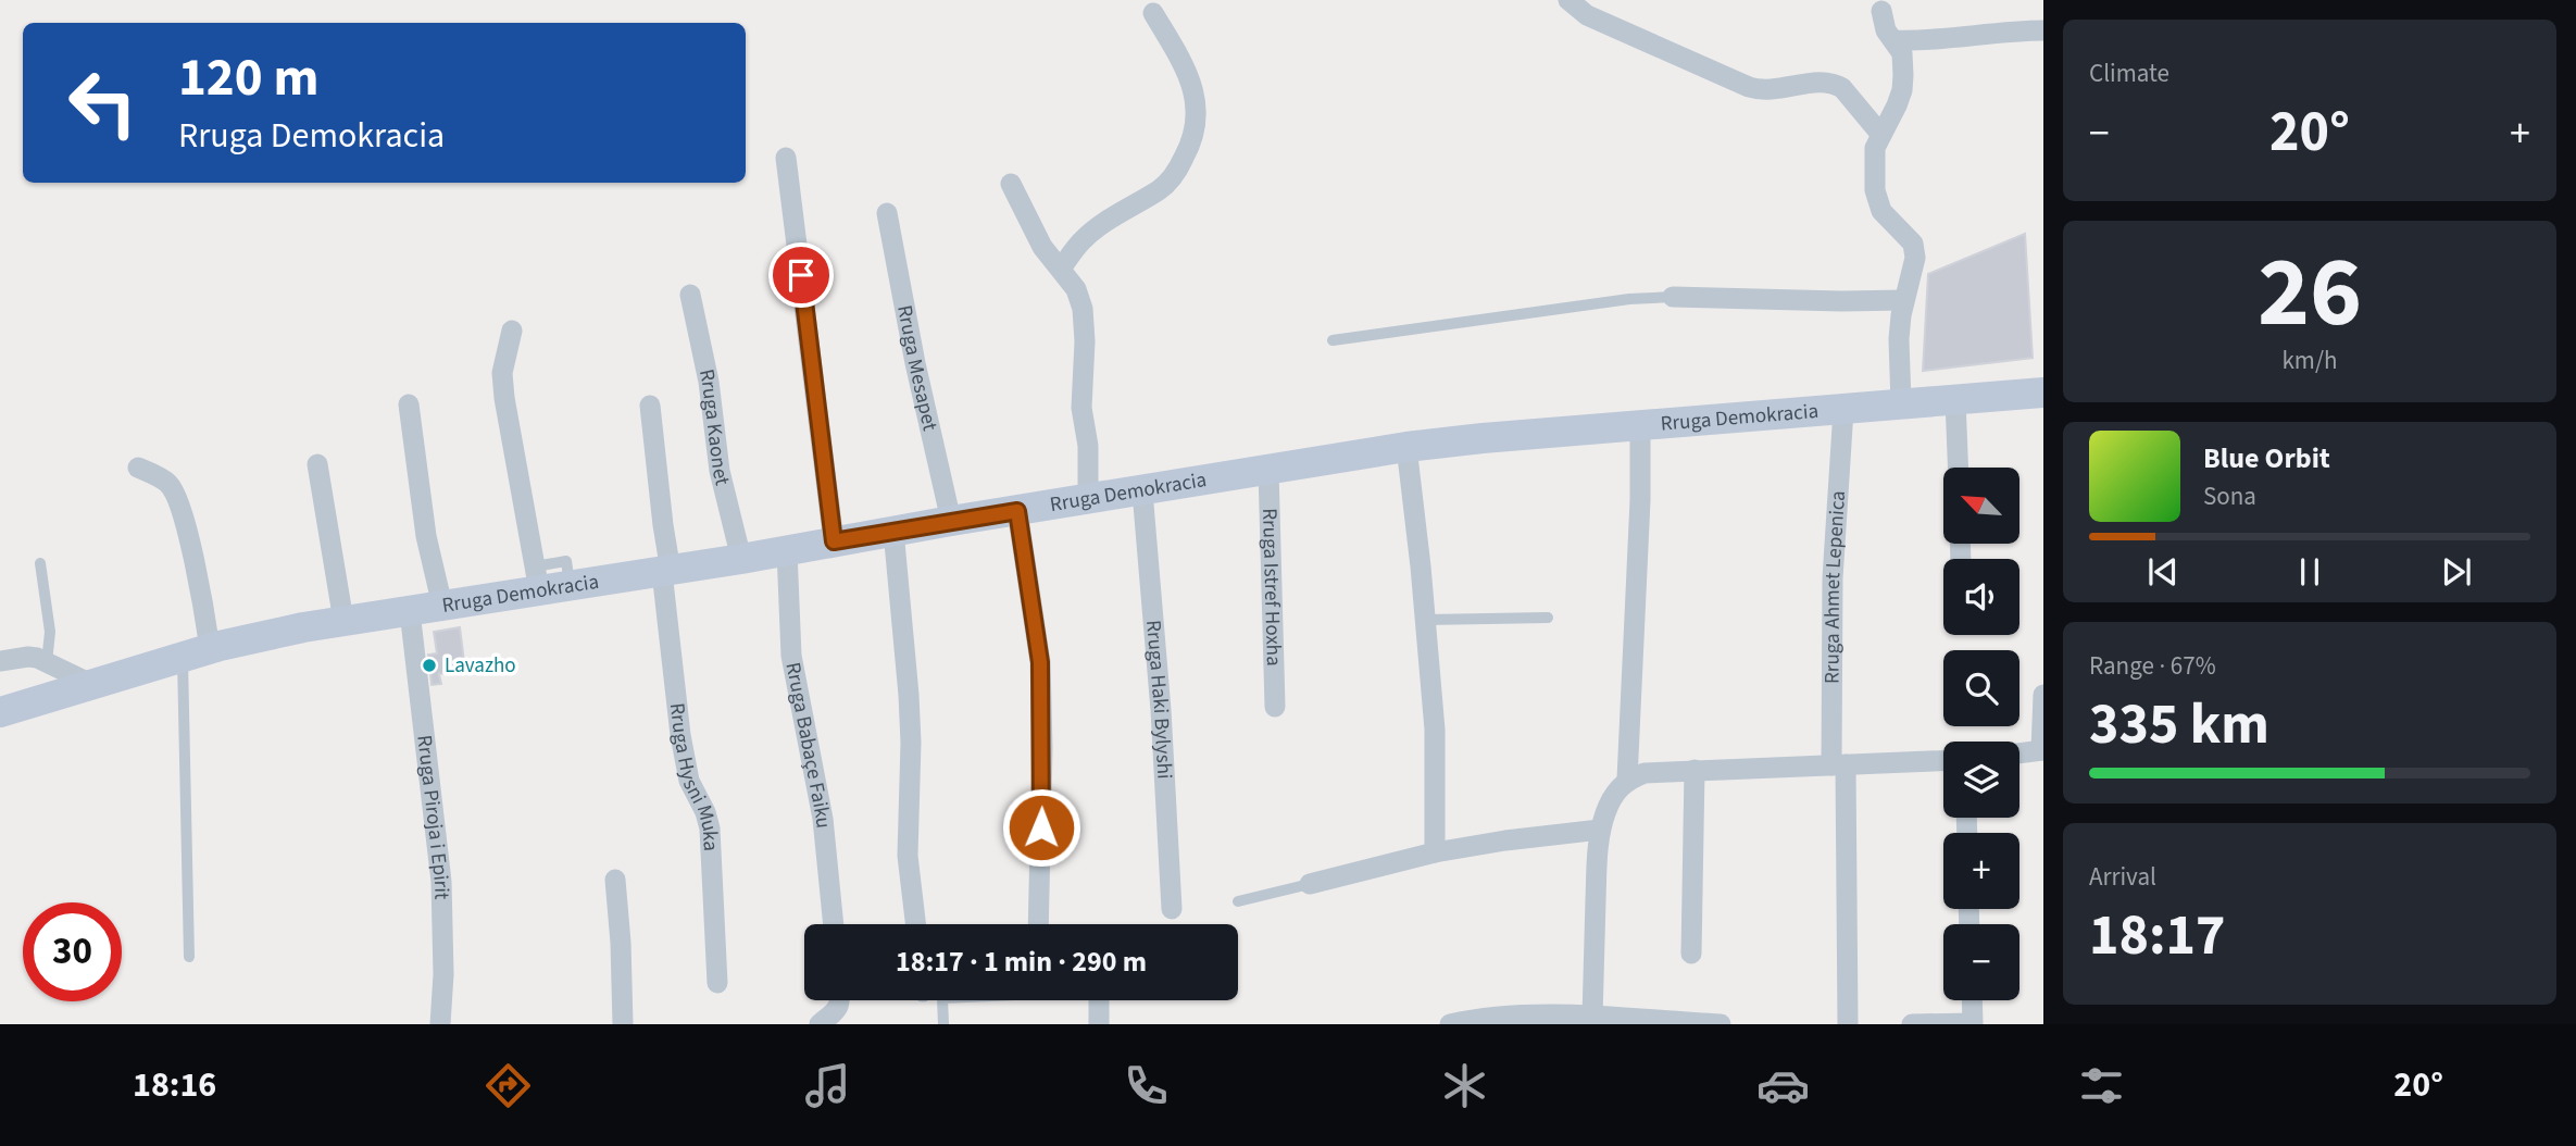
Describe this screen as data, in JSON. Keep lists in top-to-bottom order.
{
  "streets": {
    "main road": ["Rruga Demokracia"],
    "street": [
      "Rruga Mesapet",
      "Rruga Kaonet",
      "Rruga Ahmet Lepenica",
      "Rruga Istref Hoxha",
      "Rruga Haki Bylyshi",
      "Rruga Babaçe Faiku",
      "Rruga Hysni Muka",
      "Rruga Piroja i Epirit"
    ]
  },
  "crossings": [
    ["Rruga Mesapet", "Rruga Demokracia"],
    ["Rruga Demokracia", "Rruga Kaonet"],
    ["Rruga Demokracia", "Rruga Ahmet Lepenica"],
    ["Rruga Demokracia", "Rruga Istref Hoxha"],
    ["Rruga Demokracia", "Rruga Haki Bylyshi"],
    ["Rruga Demokracia", "Rruga Babaçe Faiku"],
    ["Rruga Demokracia", "Rruga Hysni Muka"],
    ["Rruga Demokracia", "Rruga Piroja i Epirit"]
  ],
  "places": ["Lavazho"],
  "north": "top left",
  "page": {
    "tile": [
      "Climate",
      ["26", "km/h"],
      ["Range · 67%", "335 km"],
      ["Arrival", "18:17"]
    ],
    "turn": ["120 m", "Rruga Demokracia"],
    "heat": ["−", "20°", "+"],
    "song": ["Blue Orbit", "Sona"],
    "map_buttons": ["+", "−"],
    "limit": "30",
    "trip": "18:17 · 1 min · 290 m",
    "tabs": ["18:16", "20°"]
  }
}
